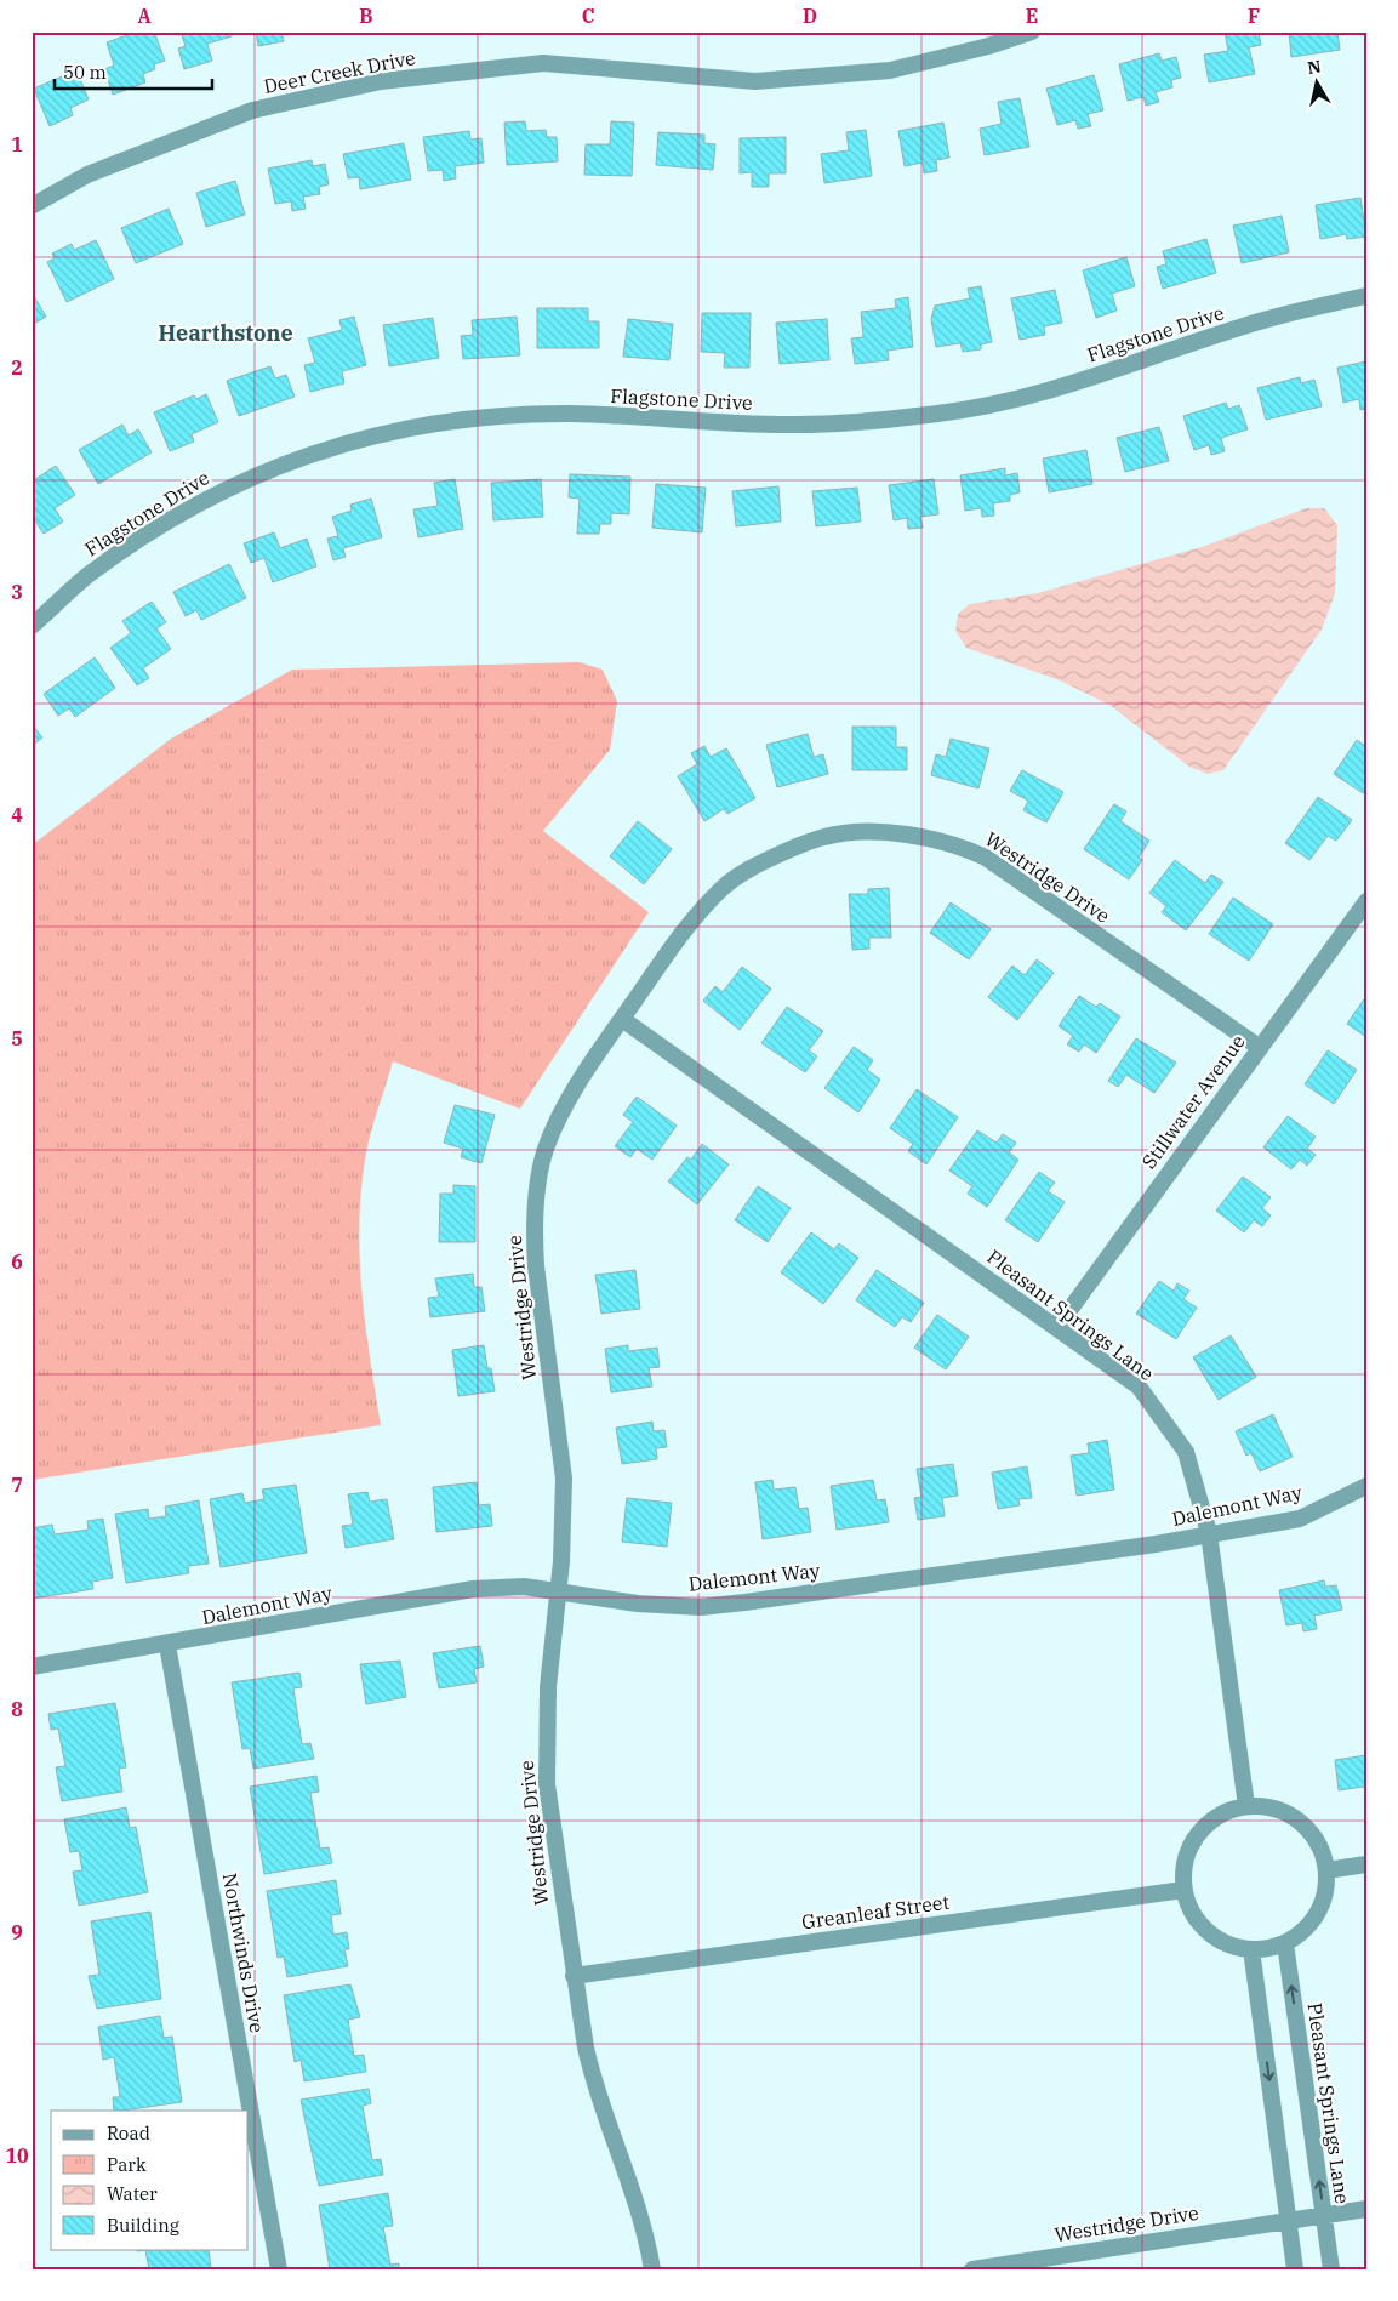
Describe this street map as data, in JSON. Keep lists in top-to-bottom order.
{
  "streets": {
    "street": [
      "Deer Creek Drive",
      "Flagstone Drive",
      "Westridge Drive",
      "Stillwater Avenue",
      "Pleasant Springs Lane",
      "Dalemont Way",
      "Greanleaf Street",
      "Northwinds Drive"
    ]
  },
  "crossings": [
    ["Westridge Drive", "Stillwater Avenue"],
    ["Westridge Drive", "Pleasant Springs Lane"],
    ["Westridge Drive", "Dalemont Way"],
    ["Westridge Drive", "Greanleaf Street"],
    ["Stillwater Avenue", "Pleasant Springs Lane"],
    ["Pleasant Springs Lane", "Dalemont Way"],
    ["Pleasant Springs Lane", "Greanleaf Street"],
    ["Dalemont Way", "Northwinds Drive"]
  ],
  "districts": ["Hearthstone"],
  "legend": [
    "Road",
    "Park",
    "Water",
    "Building"
  ],
  "scale_bar": "50 m",
  "north": "top",
  "grid": {
    "columns": [
      "A",
      "B",
      "C",
      "D",
      "E",
      "F"
    ],
    "rows": [
      "1",
      "2",
      "3",
      "4",
      "5",
      "6",
      "7",
      "8",
      "9",
      "10"
    ]
  }
}
